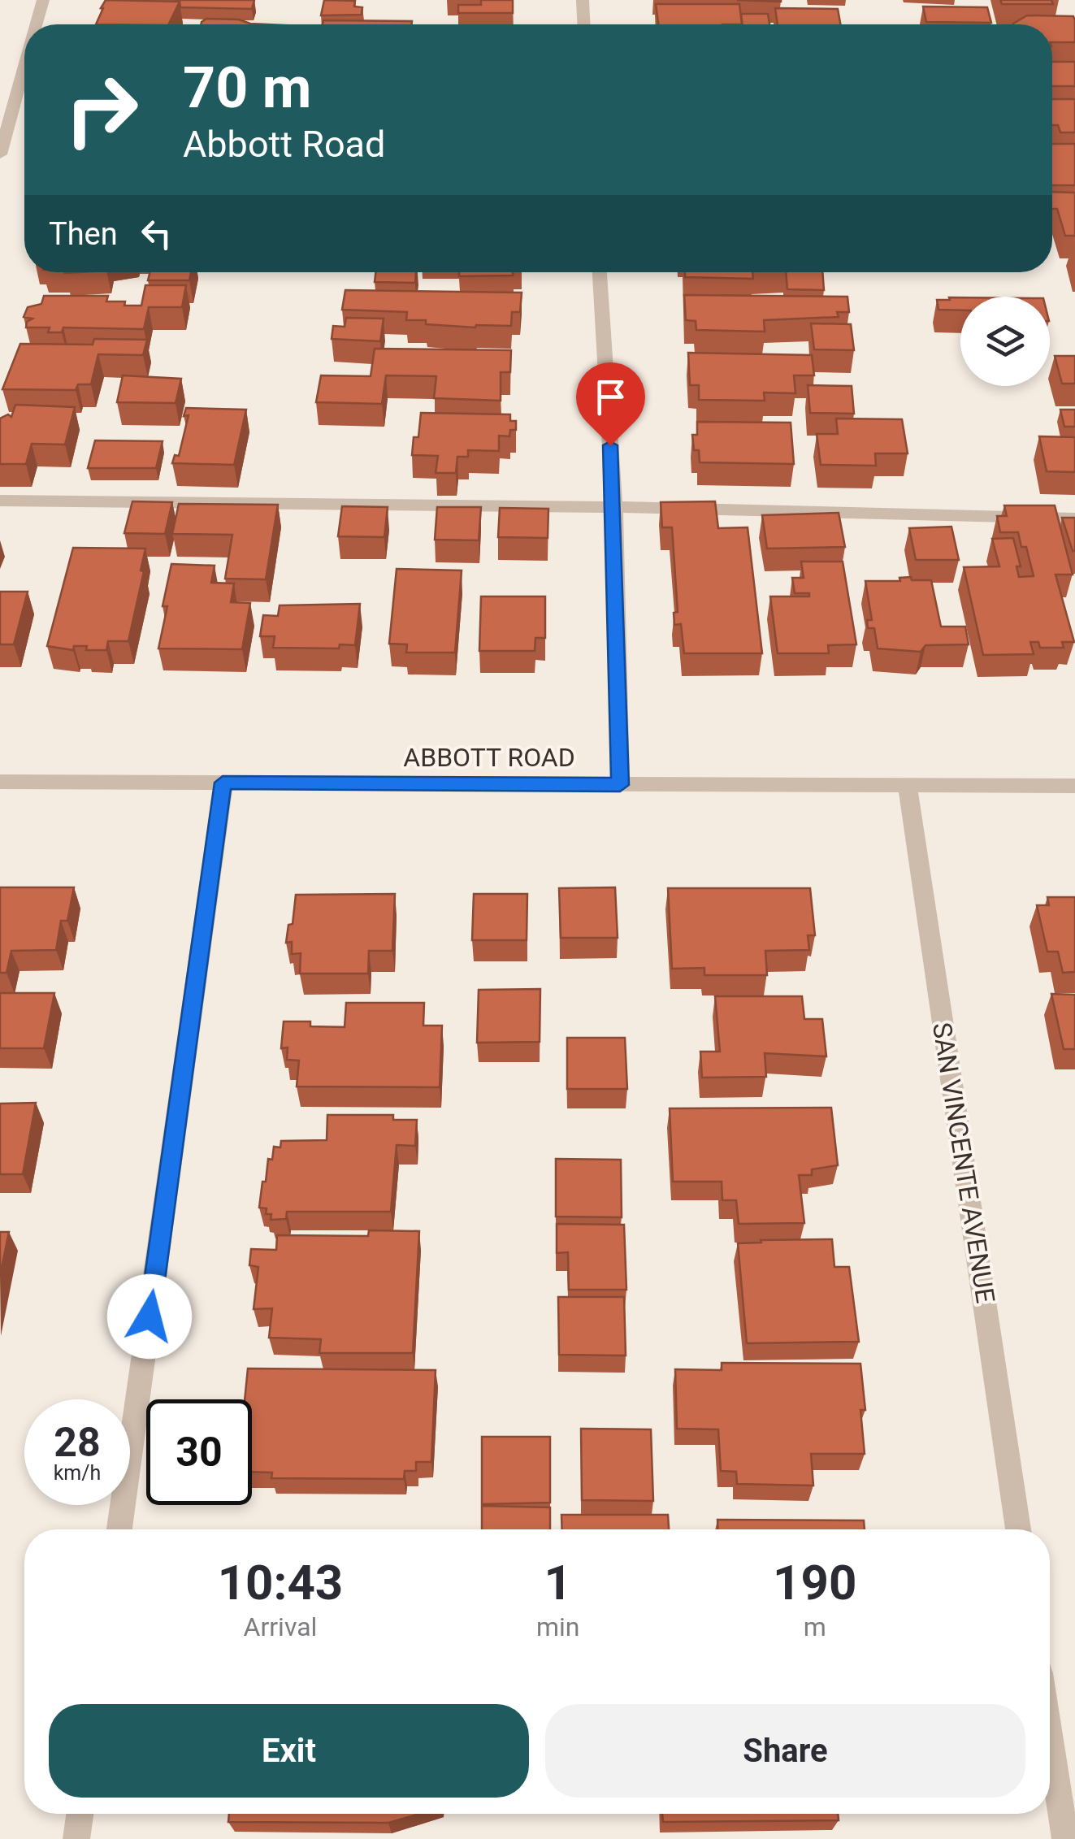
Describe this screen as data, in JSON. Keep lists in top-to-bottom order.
{
  "streets": {
    "street": ["ABBOTT ROAD", "SAN VINCENTE AVENUE"]
  },
  "crossings": [
    ["ABBOTT ROAD", "SAN VINCENTE AVENUE"]
  ],
  "page": {
    "turn": ["70 m", "Abbott Road"],
    "then": "Then",
    "speed": "28 km/h",
    "limit": "30",
    "eta": [
      "10:43",
      "Arrival",
      "1",
      "min",
      "190",
      "m"
    ],
    "buttons": ["Exit", "Share"]
  }
}
